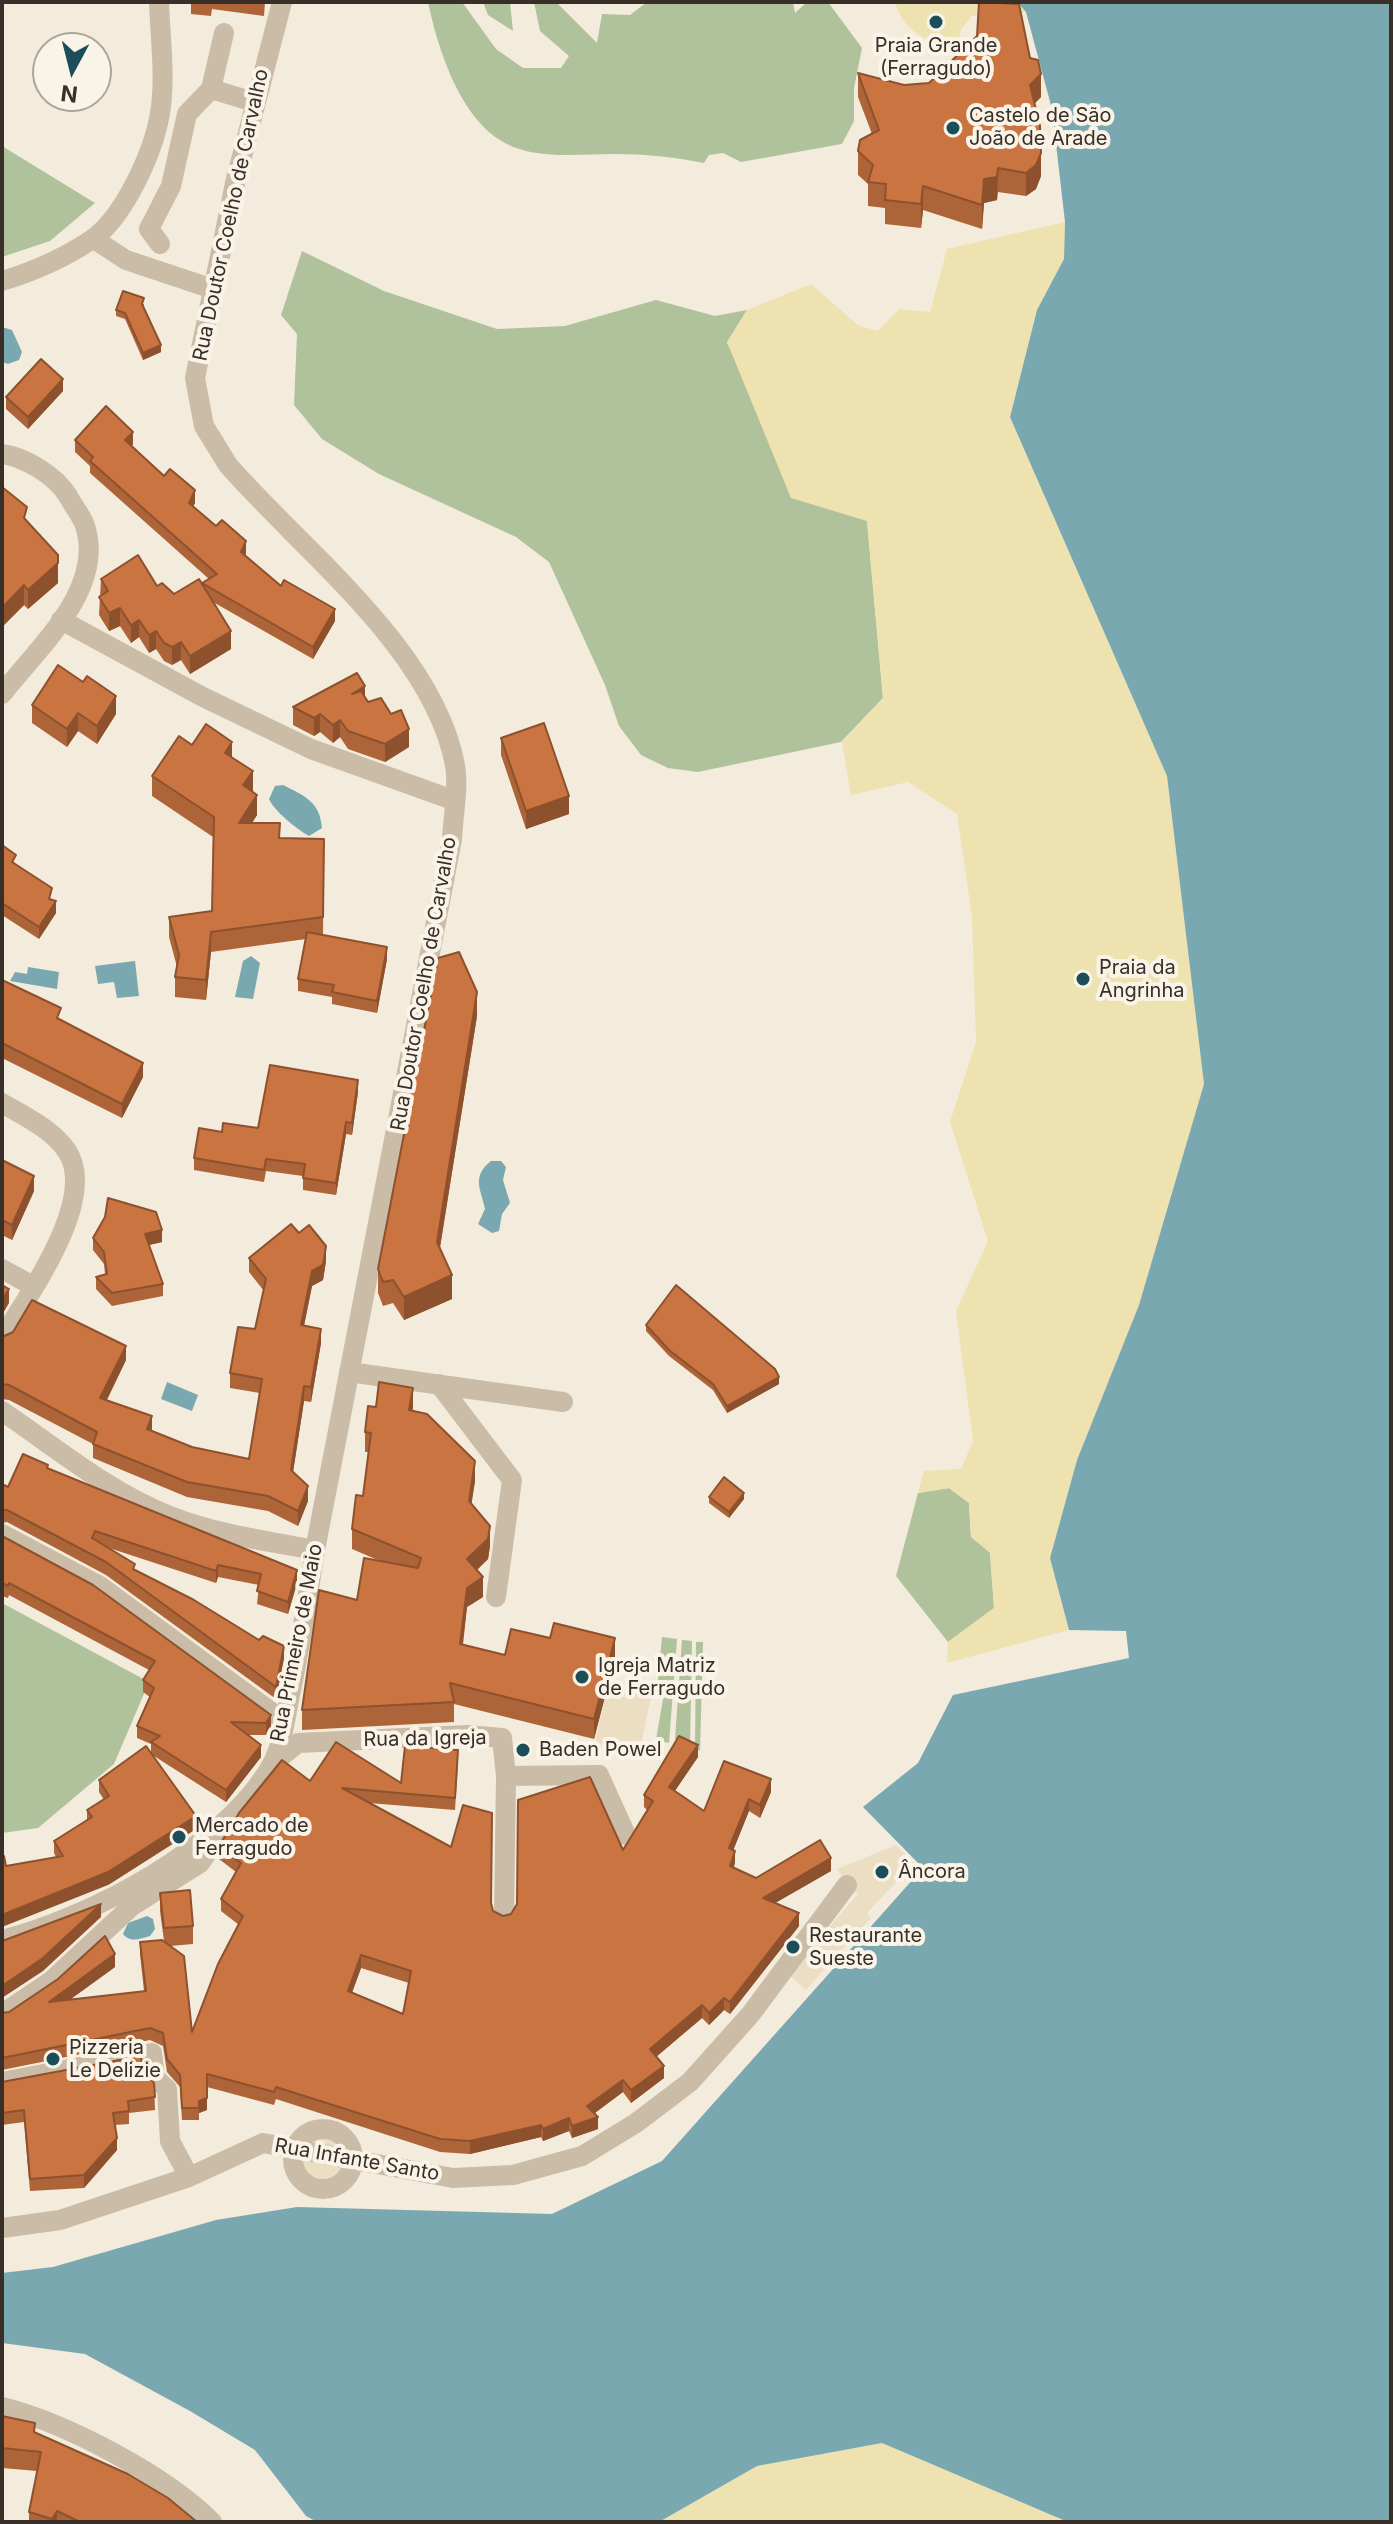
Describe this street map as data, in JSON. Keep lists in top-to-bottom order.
{
  "streets": {
    "street": [
      "Rua Doutor Coelho de Carvalho",
      "Rua Primeiro de Maio",
      "Rua da Igreja",
      "Rua Infante Santo"
    ]
  },
  "crossings": [
    ["Rua Doutor Coelho de Carvalho", "Rua Primeiro de Maio"],
    ["Rua Primeiro de Maio", "Rua da Igreja"]
  ],
  "places": [
    "Praia Grande (Ferragudo)",
    "Castelo de São João de Arade",
    "Praia da Angrinha",
    "Igreja Matriz de Ferragudo",
    "Baden Powel",
    "Mercado de Ferragudo",
    "Âncora",
    "Restaurante Sueste",
    "Pizzeria Le Delizie"
  ],
  "north": "bottom"
}
